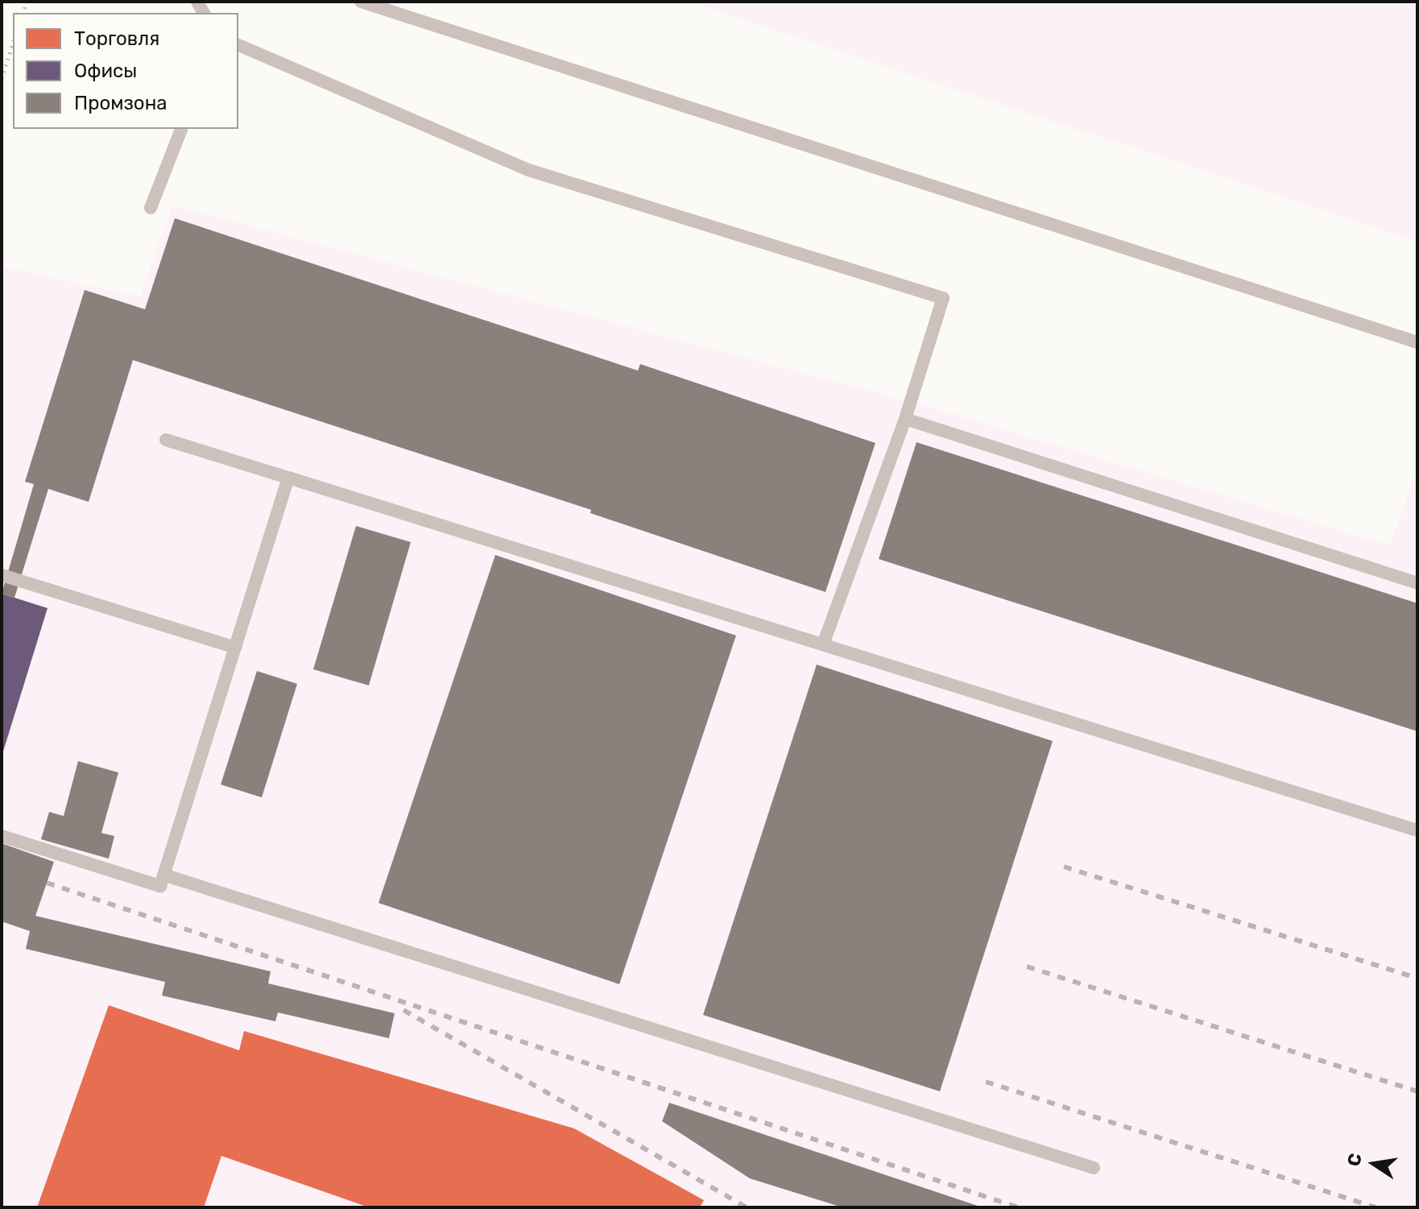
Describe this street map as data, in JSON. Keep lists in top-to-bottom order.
{
  "legend": ["Торговля", "Офисы", "Промзона"],
  "north": "left"
}
